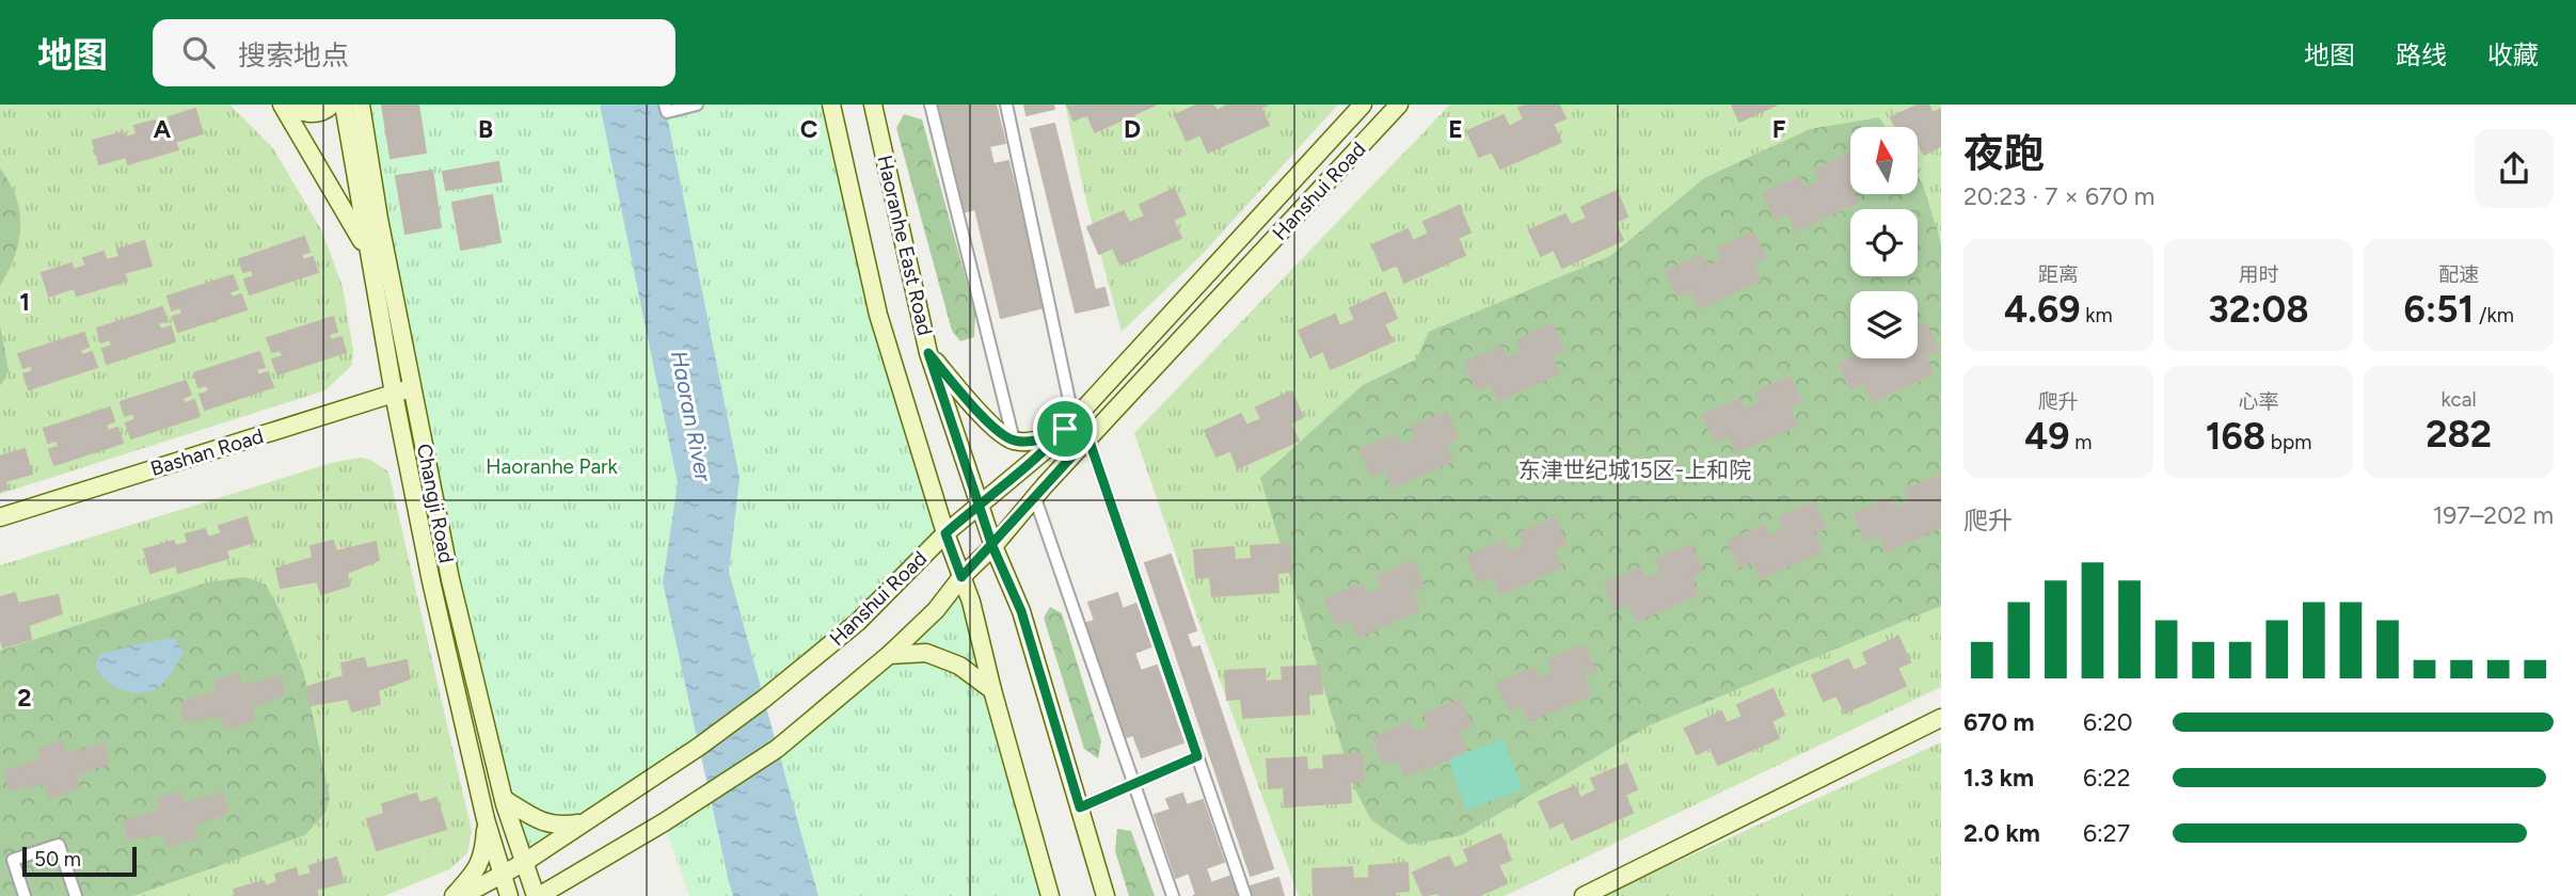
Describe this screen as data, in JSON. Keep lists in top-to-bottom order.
{
  "streets": {
    "main road": [
      "Hanshui Road",
      "Haoranhe East Road",
      "Bashan Road",
      "Changji Road"
    ]
  },
  "crossings": [
    ["Hanshui Road", "Haoranhe East Road"],
    ["Hanshui Road", "Changji Road"],
    ["Bashan Road", "Changji Road"]
  ],
  "districts": ["东津世纪城15区-上和院"],
  "water": ["Haoran River"],
  "parks": ["Haoranhe Park"],
  "scale_bar": "50 m",
  "north": "top",
  "page": {
    "header": "地图",
    "search": "搜索地点",
    "nav": ["地图", "路线", "收藏"],
    "heading": ["夜跑", "20:23 · 7 × 670 m"],
    "stats": [
      ["距离", "4.69 km"],
      ["用时", "32:08"],
      ["配速", "6:51 /km"],
      ["爬升", "49 m"],
      ["心率", "168 bpm"],
      ["kcal", "282"]
    ],
    "chart": ["爬升", "197–202 m"],
    "list": [
      {
        "name": "670 m",
        "note": "6:20"
      },
      {
        "name": "1.3 km",
        "note": "6:22"
      },
      {
        "name": "2.0 km",
        "note": "6:27"
      }
    ],
    "scale": "50 m"
  },
  "grid": {
    "columns": [
      "A",
      "B",
      "C",
      "D",
      "E",
      "F"
    ],
    "rows": ["1", "2"]
  }
}
